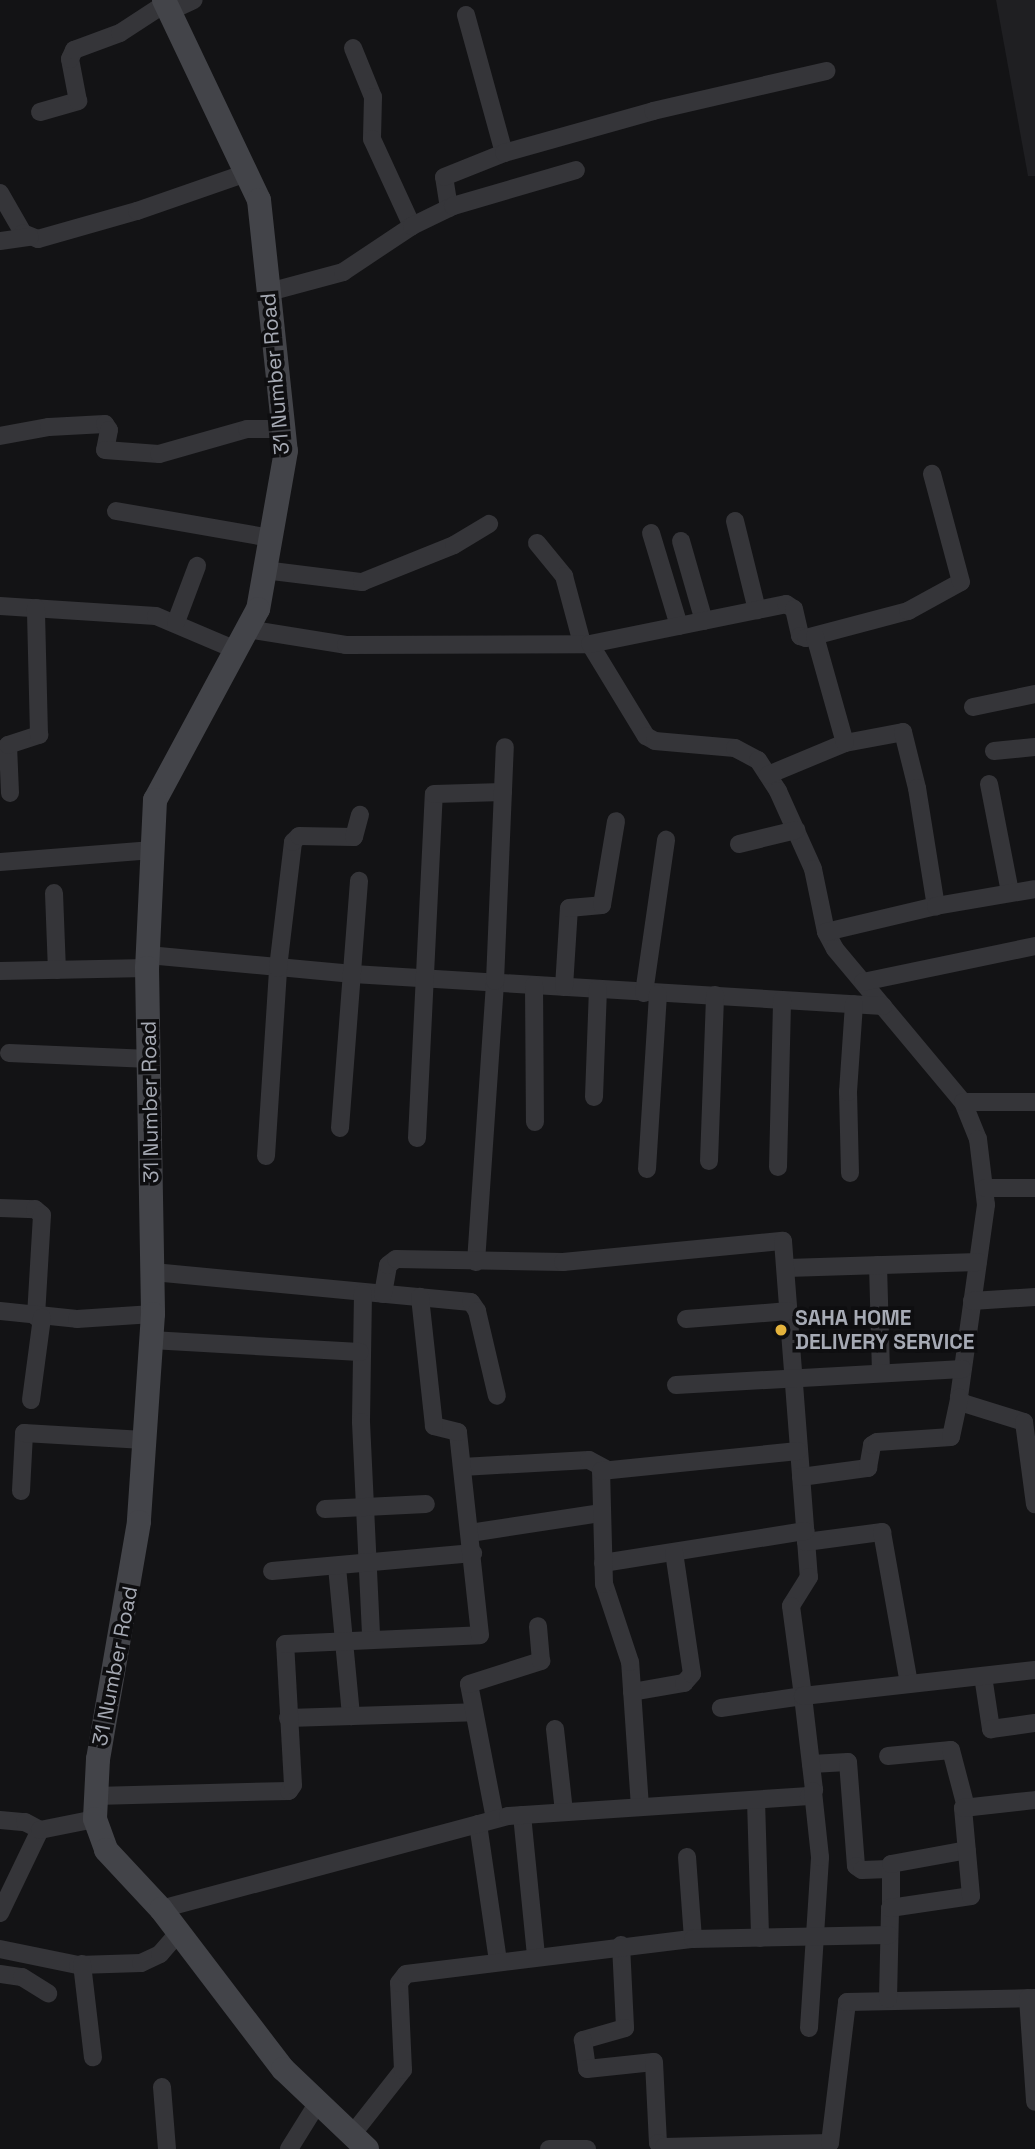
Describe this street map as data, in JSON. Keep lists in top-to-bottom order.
{
  "streets": {
    "main road": ["31 Number Road"]
  },
  "places": ["SAHA HOME DELIVERY SERVICE"]
}
